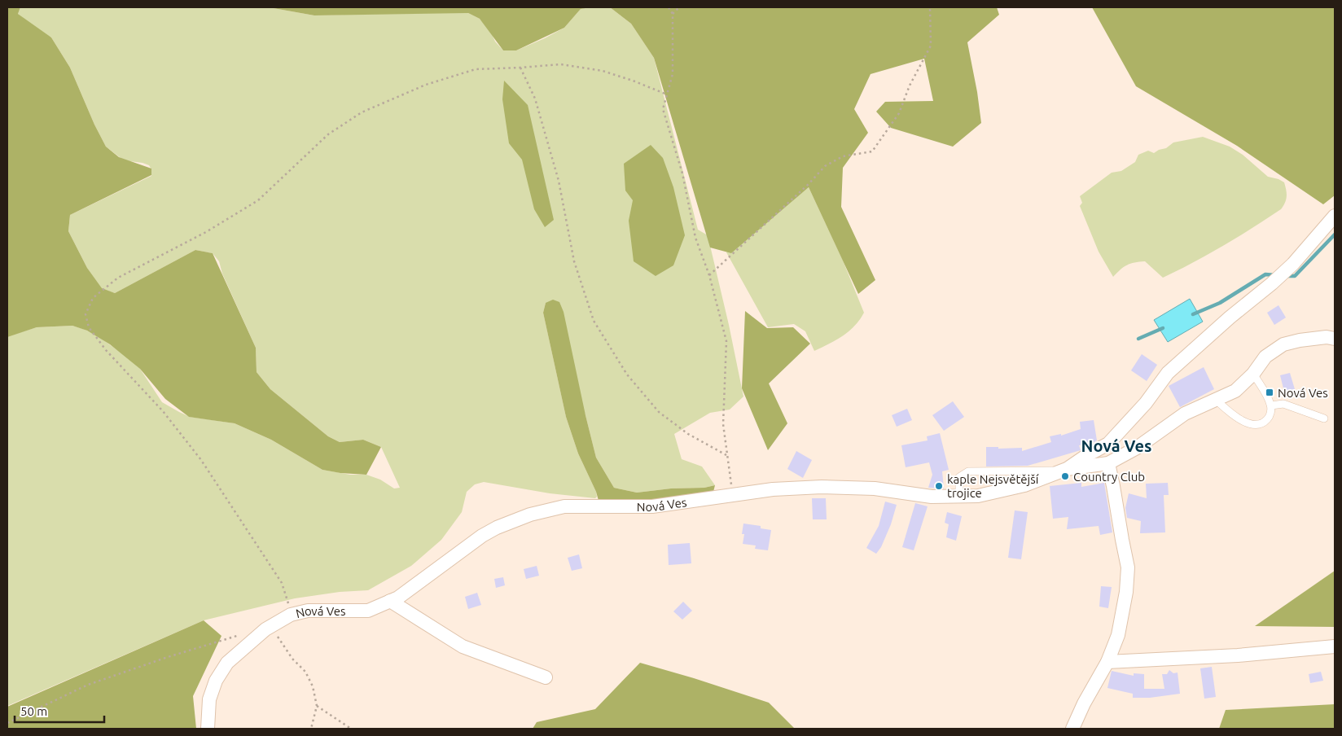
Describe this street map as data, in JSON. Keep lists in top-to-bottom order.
{
  "streets": {
    "street": ["Nová Ves"]
  },
  "districts": ["Nová Ves"],
  "places": {
    "transit": ["Nová Ves"],
    "other": ["Country Club", "kaple Nejsvětější trojice"]
  },
  "scale_bar": "50 m"
}
